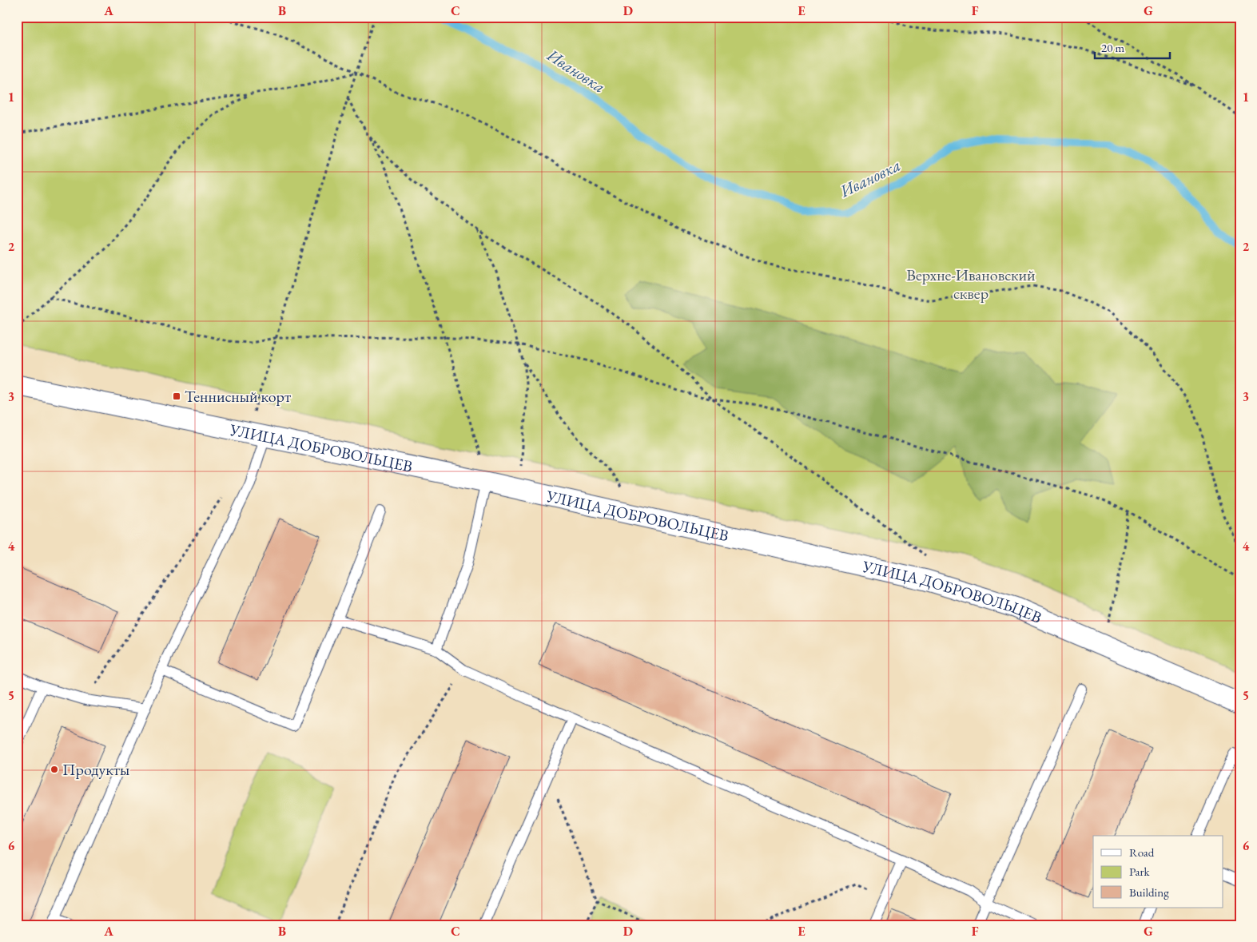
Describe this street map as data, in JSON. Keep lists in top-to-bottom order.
{
  "streets": {
    "street": ["УЛИЦА ДОБРОВОЛЬЦЕВ"]
  },
  "water": ["Ивановка"],
  "parks": ["Верхне-Ивановский сквер"],
  "places": {
    "transit": ["Теннисный корт"],
    "other": ["Продукты"]
  },
  "legend": ["Road", "Park", "Building"],
  "scale_bar": "20 m",
  "grid": {
    "columns": [
      "A",
      "B",
      "C",
      "D",
      "E",
      "F",
      "G"
    ],
    "rows": [
      "1",
      "2",
      "3",
      "4",
      "5",
      "6"
    ]
  }
}
